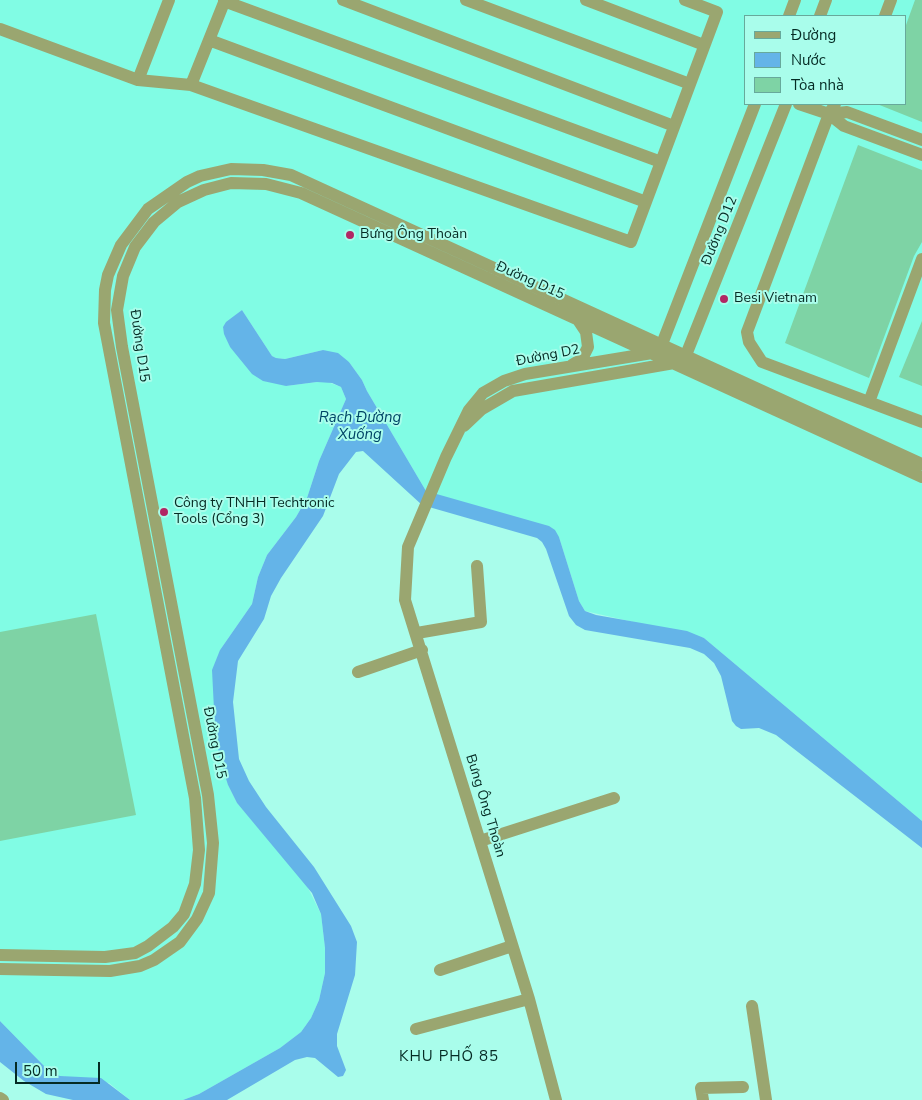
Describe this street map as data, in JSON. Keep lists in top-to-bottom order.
{
  "streets": {
    "street": [
      "Đường D12",
      "Đường D15",
      "Đường D2",
      "Bưng Ông Thoàn"
    ]
  },
  "crossings": [
    ["Đường D12", "Đường D15"],
    ["Đường D15", "Đường D2"],
    ["Đường D2", "Bưng Ông Thoàn"]
  ],
  "districts": ["KHU PHỐ 85"],
  "water": ["Rạch Đường Xuống"],
  "places": ["Bưng Ông Thoàn", "Besi Vietnam", "Công ty TNHH Techtronic Tools (Cổng 3)"],
  "legend": ["Đường", "Nước", "Tòa nhà"],
  "scale_bar": "50 m"
}
